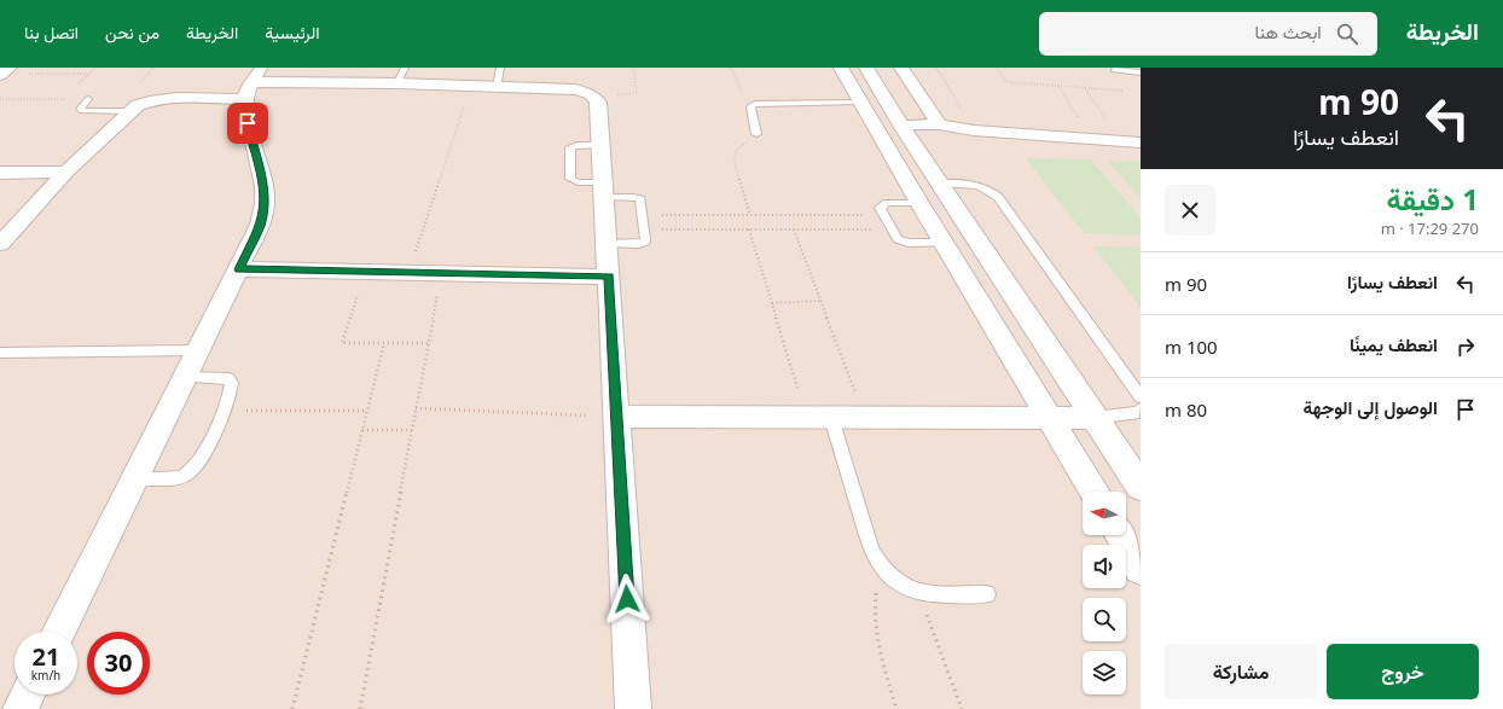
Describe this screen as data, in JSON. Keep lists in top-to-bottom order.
{
  "north": "left",
  "page": {
    "header": "الخريطة",
    "search": "ابحث هنا",
    "nav": [
      "الرئيسية",
      "الخريطة",
      "من نحن",
      "اتصل بنا"
    ],
    "turn": ["90 m", "انعطف يسارًا"],
    "heading": ["1 دقيقة", "270 m · 17:29"],
    "list": [
      {
        "name": "انعطف يسارًا",
        "value": "90 m"
      },
      {
        "name": "انعطف يمينًا",
        "value": "100 m"
      },
      {
        "name": "الوصول إلى الوجهة",
        "value": "80 m"
      }
    ],
    "speed": "21 km/h",
    "limit": "30",
    "buttons": ["خروج", "مشاركة"]
  }
}
